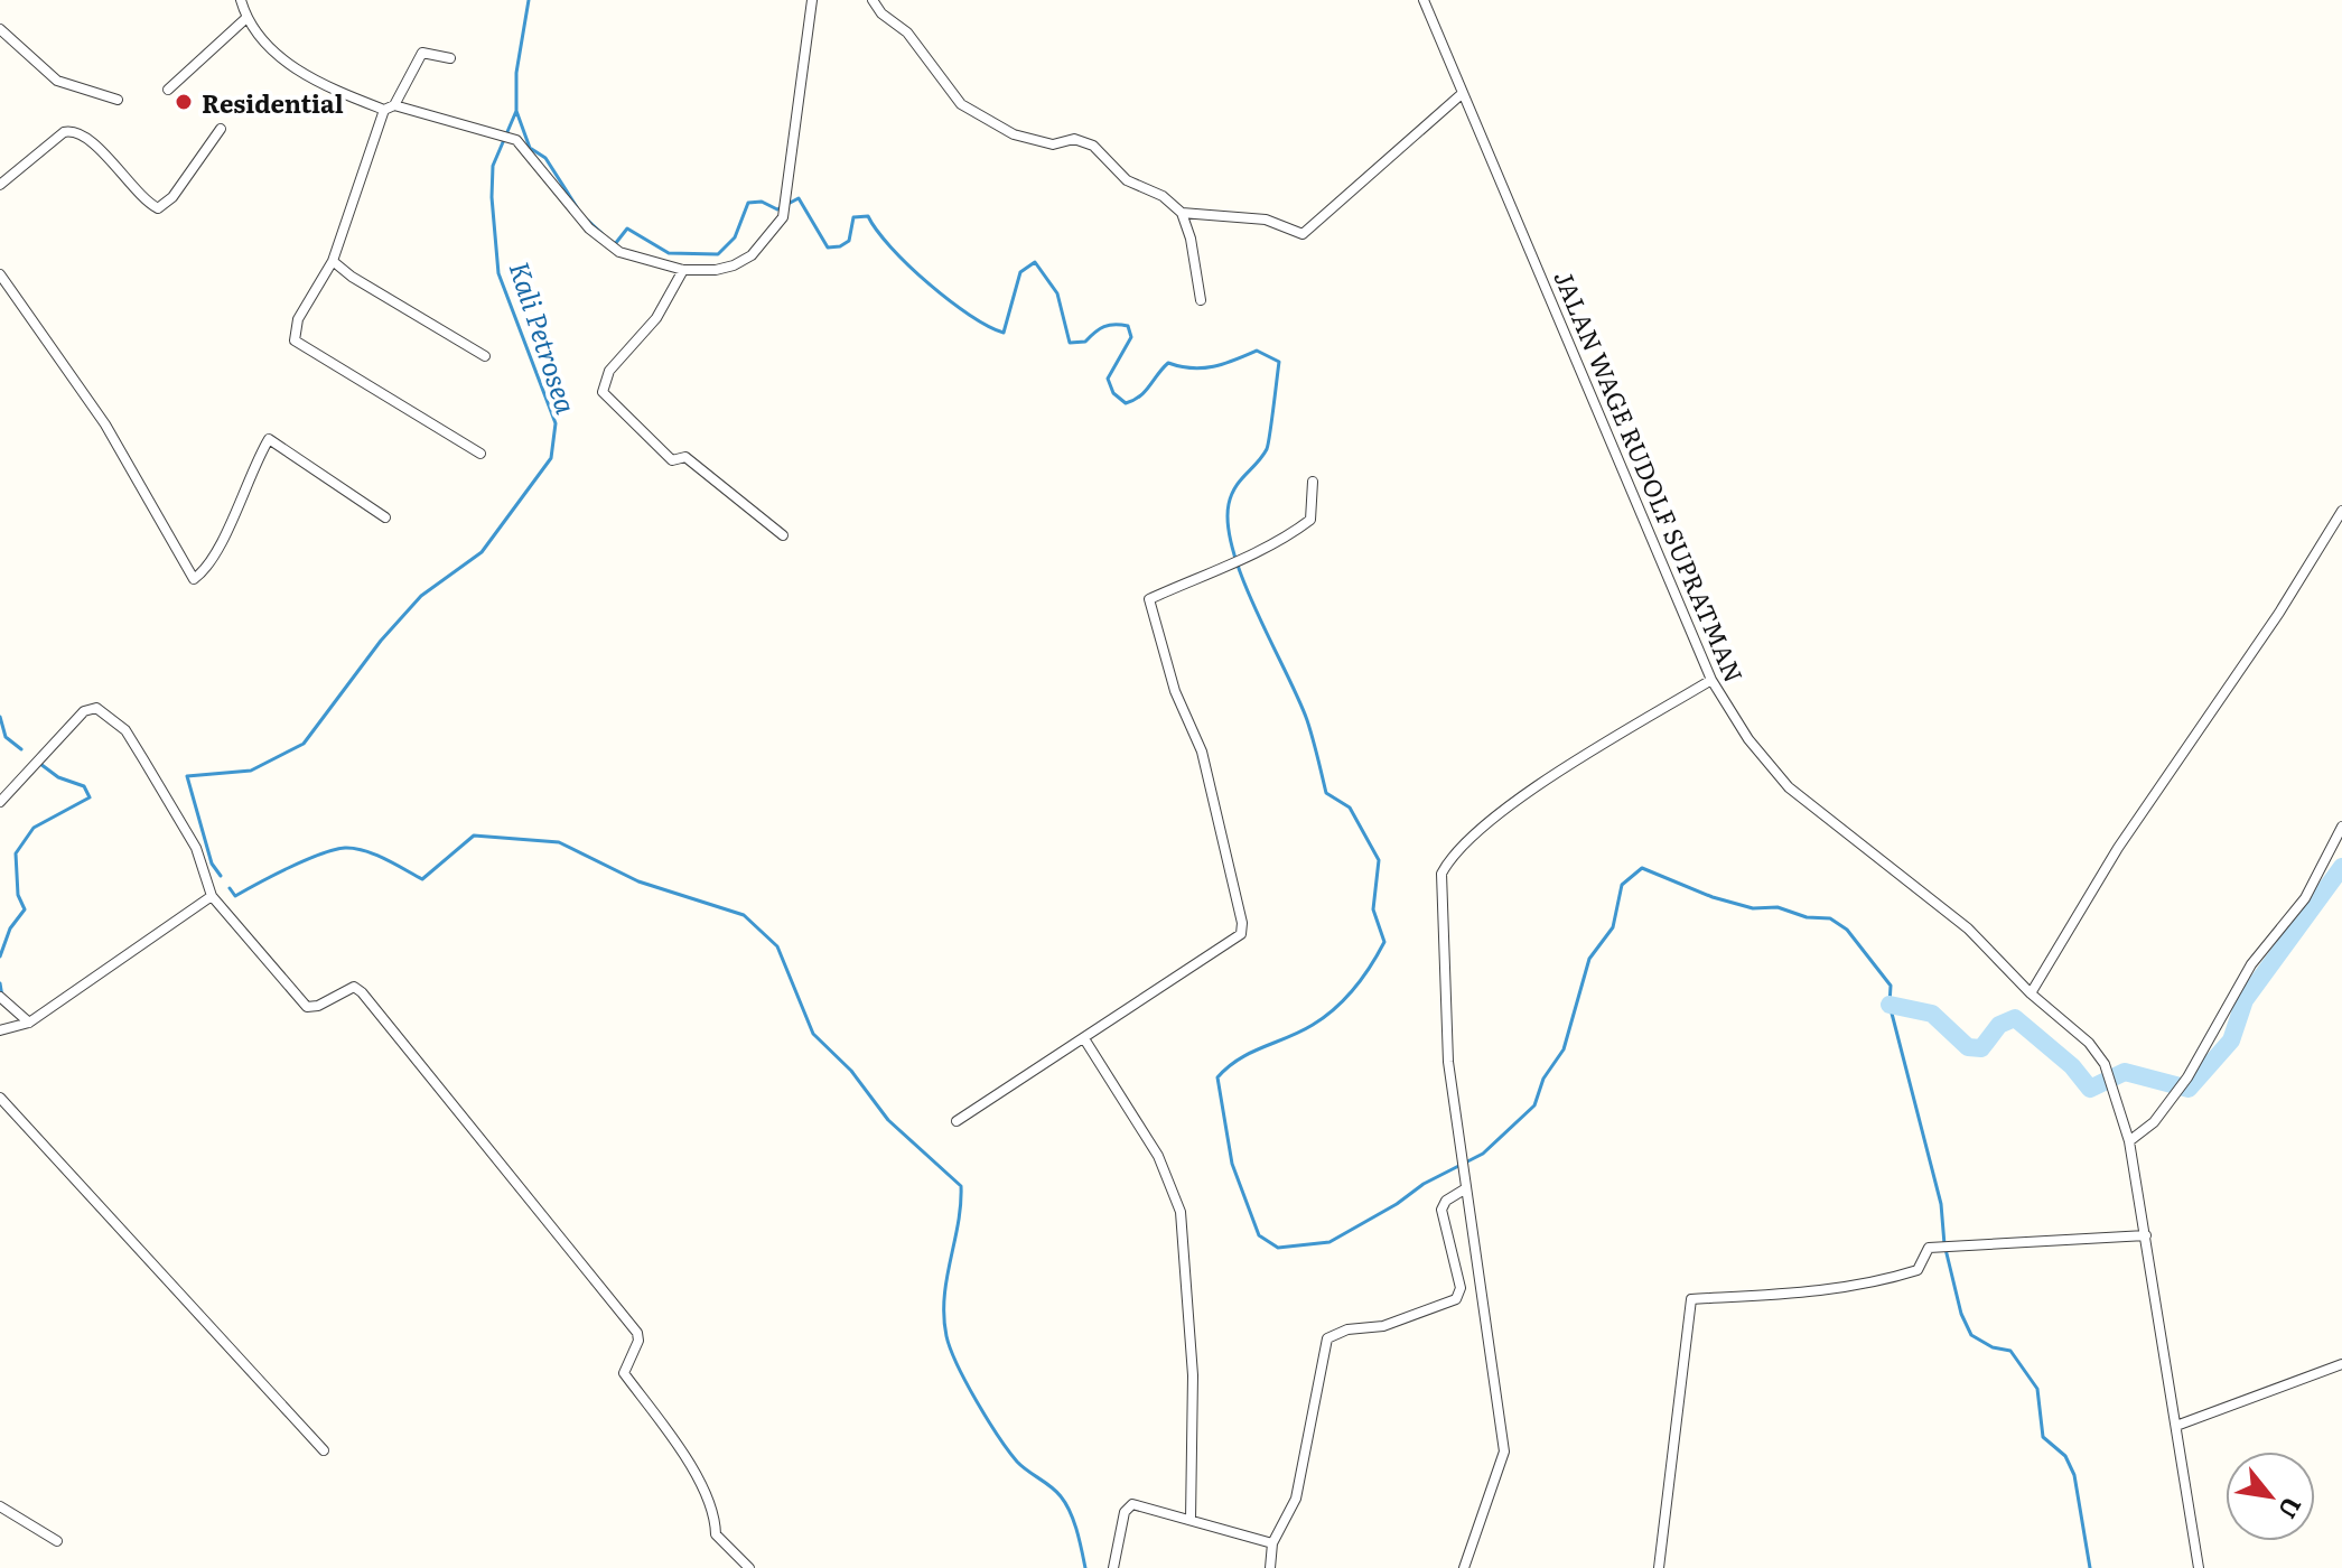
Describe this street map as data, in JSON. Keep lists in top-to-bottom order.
{
  "streets": {
    "street": ["JALAN WAGE RUDOLF SUPRATMAN"]
  },
  "water": ["Kali Petrosea"],
  "places": ["Residential"],
  "north": "bottom right"
}
